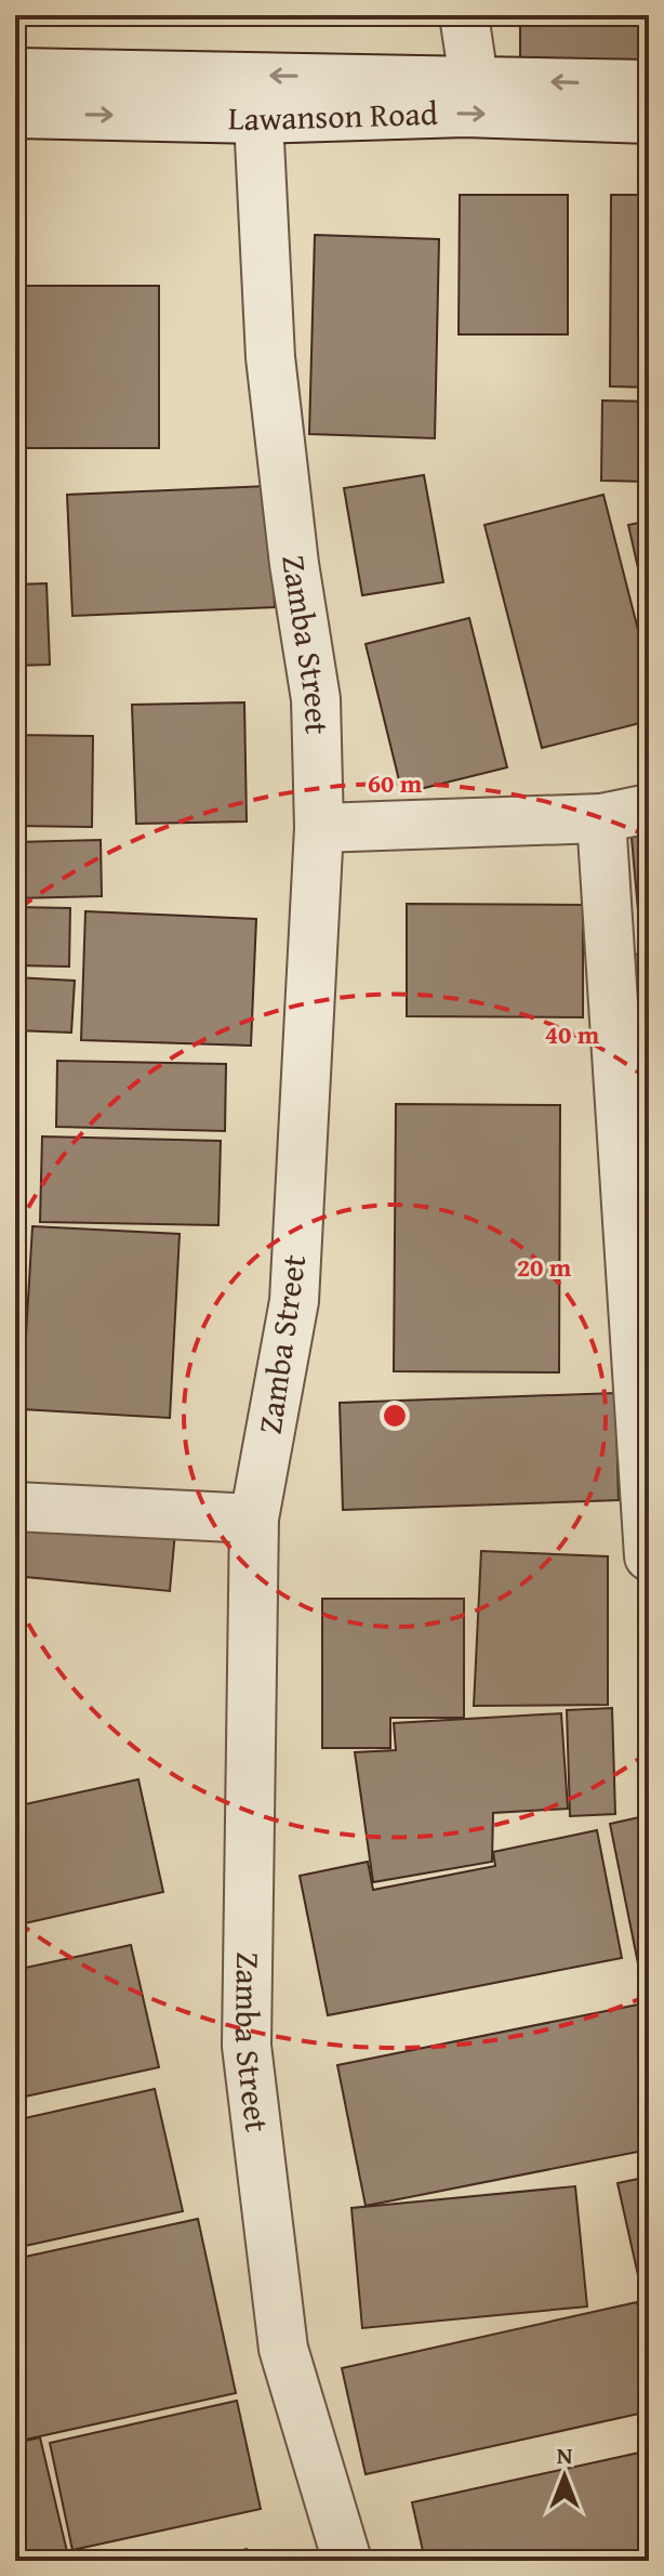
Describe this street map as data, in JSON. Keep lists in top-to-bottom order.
{
  "streets": {
    "street": ["Lawanson Road", "Zamba Street"]
  },
  "crossings": [
    ["Lawanson Road", "Zamba Street"]
  ],
  "north": "top",
  "rings": ["60 m", "40 m", "20 m"]
}
